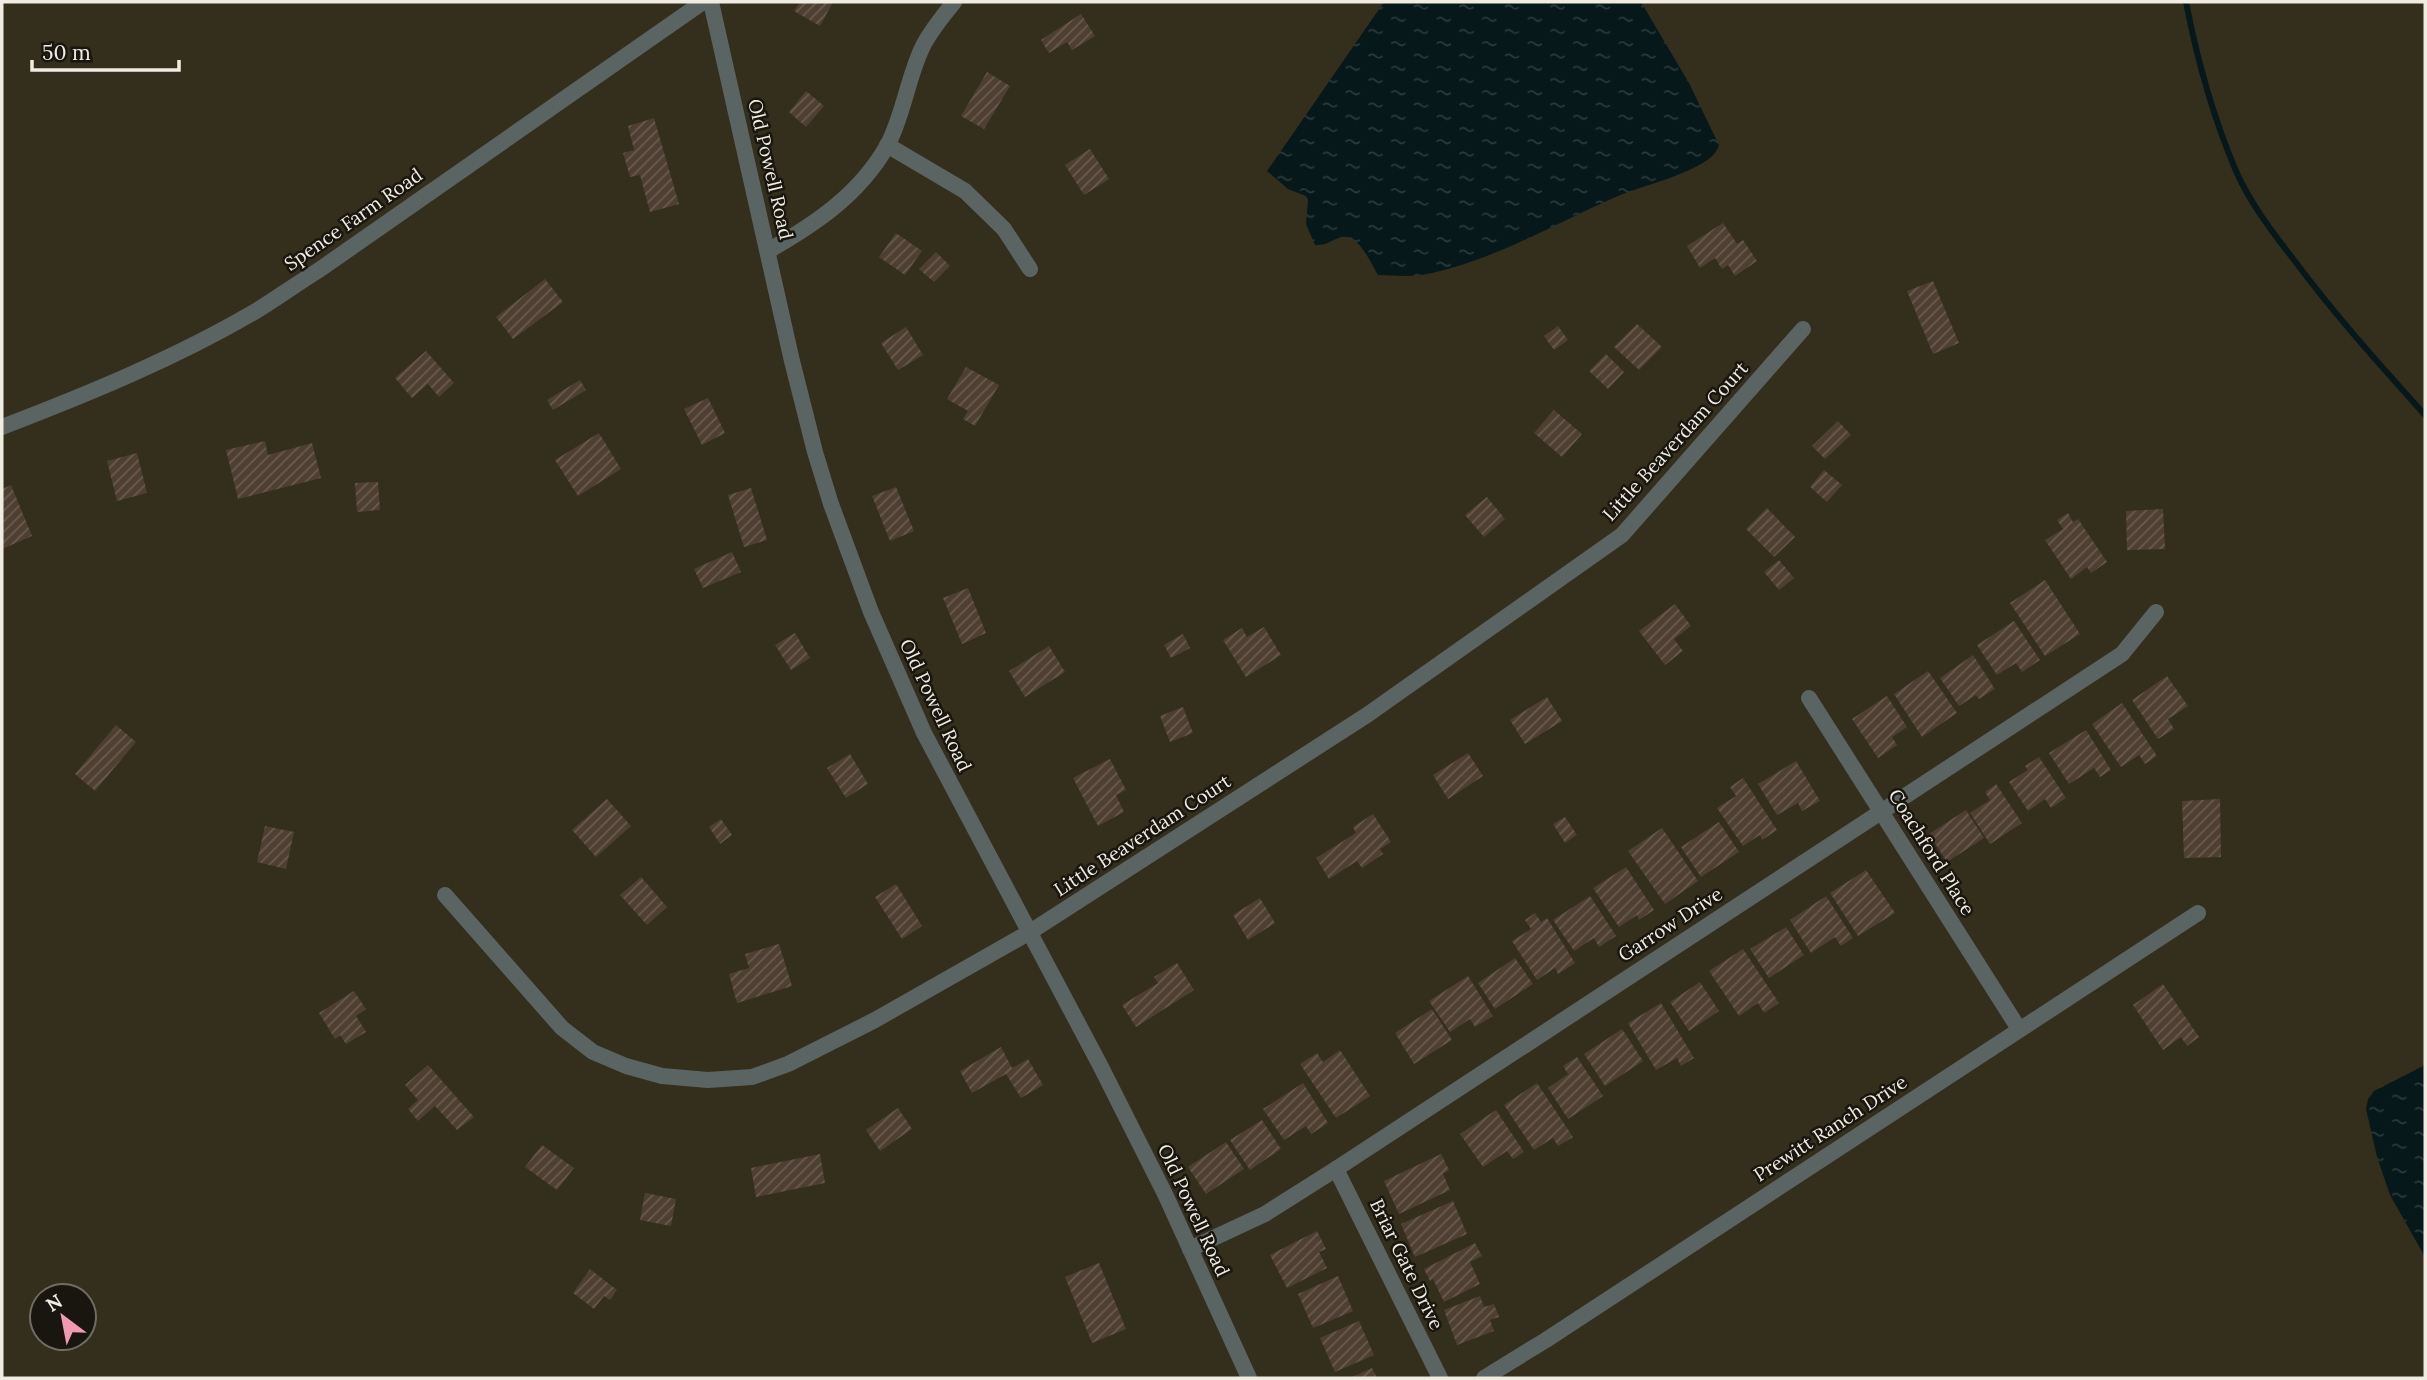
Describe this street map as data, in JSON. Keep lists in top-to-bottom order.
{
  "streets": {
    "street": [
      "Old Powell Road",
      "Spence Farm Road",
      "Little Beaverdam Court",
      "Coachford Place",
      "Garrow Drive",
      "Prewitt Ranch Drive",
      "Briar Gate Drive"
    ]
  },
  "crossings": [
    ["Old Powell Road", "Little Beaverdam Court"],
    ["Old Powell Road", "Garrow Drive"],
    ["Coachford Place", "Garrow Drive"],
    ["Coachford Place", "Prewitt Ranch Drive"],
    ["Garrow Drive", "Briar Gate Drive"]
  ],
  "scale_bar": "50 m",
  "north": "top left"
}
